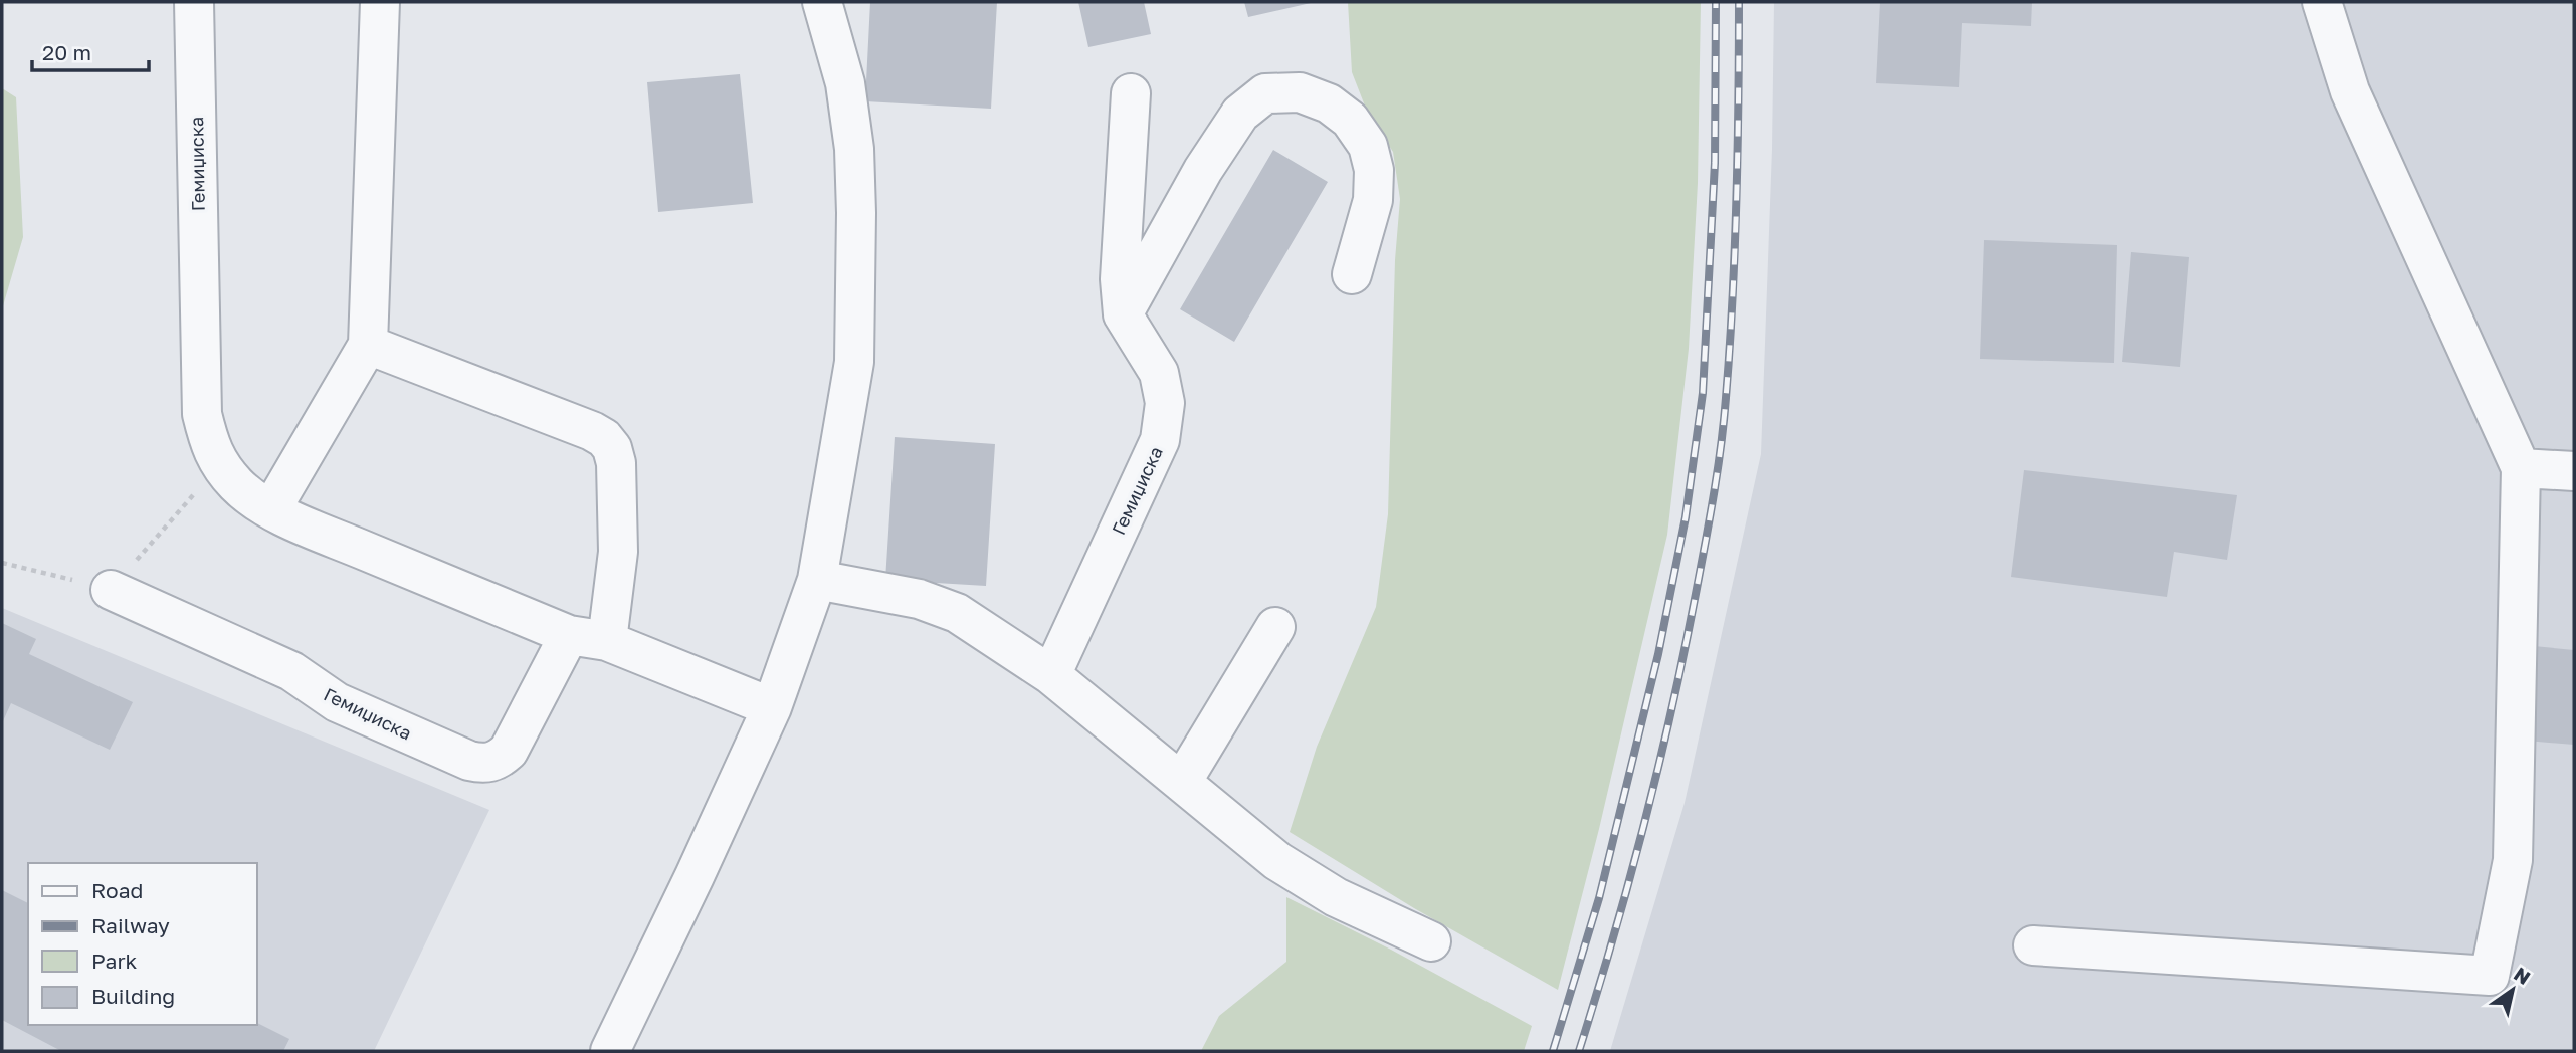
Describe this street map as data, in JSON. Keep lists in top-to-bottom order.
{
  "streets": {
    "street": ["Гемиџиска"]
  },
  "legend": [
    "Road",
    "Railway",
    "Park",
    "Building"
  ],
  "scale_bar": "20 m",
  "north": "top right"
}
